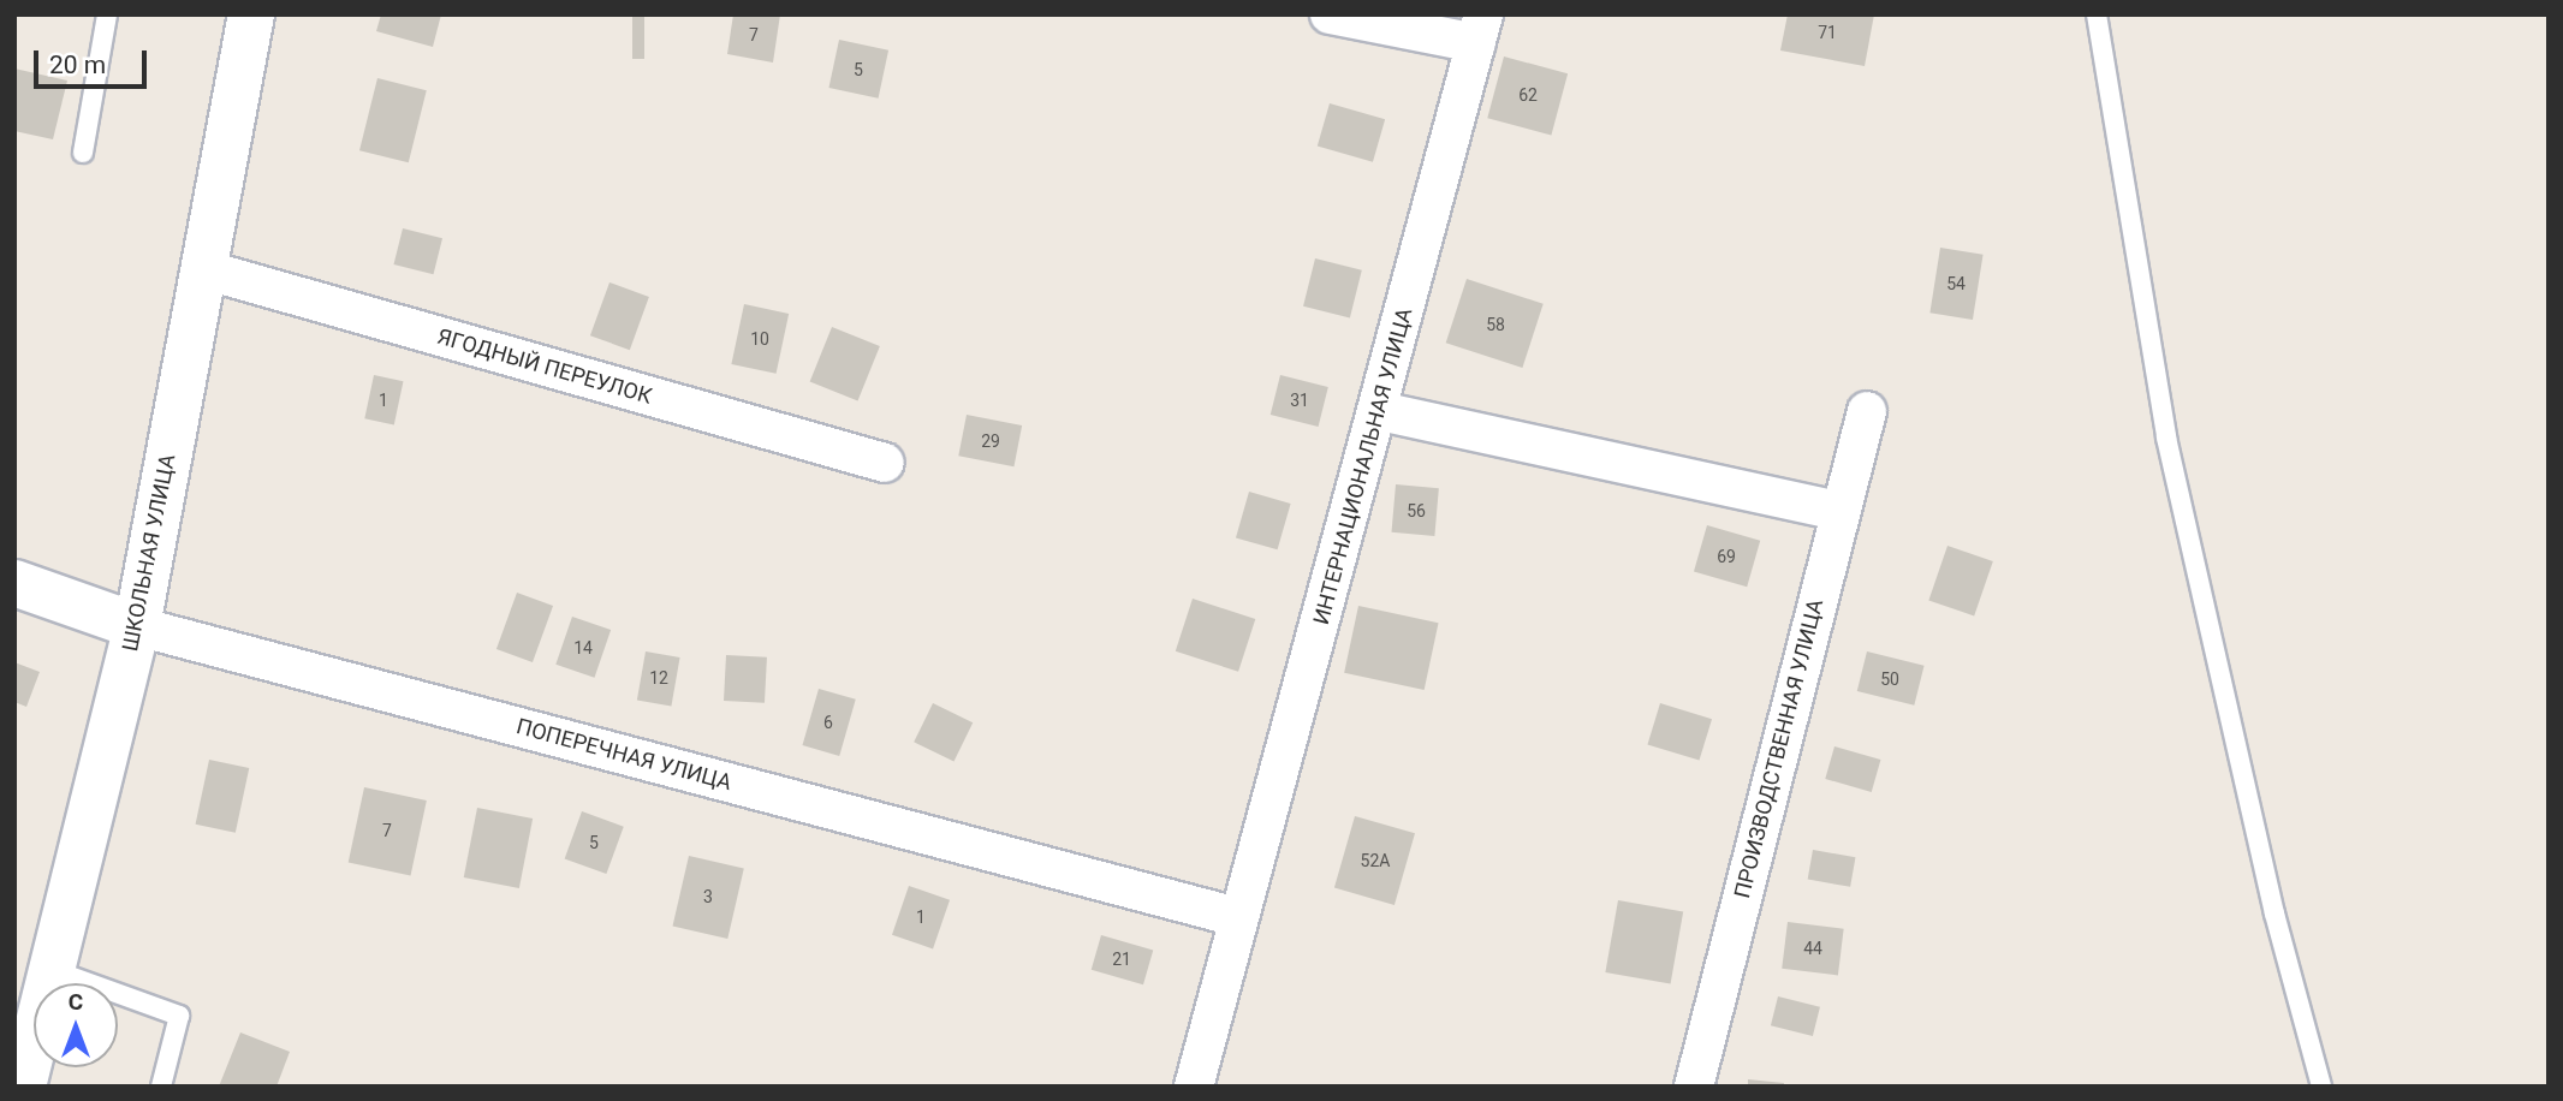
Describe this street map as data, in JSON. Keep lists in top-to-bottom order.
{
  "streets": {
    "street": [
      "ЯГОДНЫЙ ПЕРЕУЛОК",
      "ИНТЕРНАЦИОНАЛЬНАЯ УЛИЦА",
      "ШКОЛЬНАЯ УЛИЦА",
      "ПРОИЗВОДСТВЕННАЯ УЛИЦА",
      "ПОПЕРЕЧНАЯ УЛИЦА"
    ]
  },
  "crossings": [
    ["ЯГОДНЫЙ ПЕРЕУЛОК", "ШКОЛЬНАЯ УЛИЦА"],
    ["ИНТЕРНАЦИОНАЛЬНАЯ УЛИЦА", "ПОПЕРЕЧНАЯ УЛИЦА"],
    ["ШКОЛЬНАЯ УЛИЦА", "ПОПЕРЕЧНАЯ УЛИЦА"]
  ],
  "house_numbers": [
    "71",
    "7",
    "5",
    "62",
    "54",
    "58",
    "10",
    "1",
    "31",
    "29",
    "56",
    "69",
    "14",
    "12",
    "50",
    "6",
    "7",
    "5",
    "52А",
    "3",
    "1",
    "44",
    "21"
  ],
  "scale_bar": "20 m",
  "north": "top"
}
